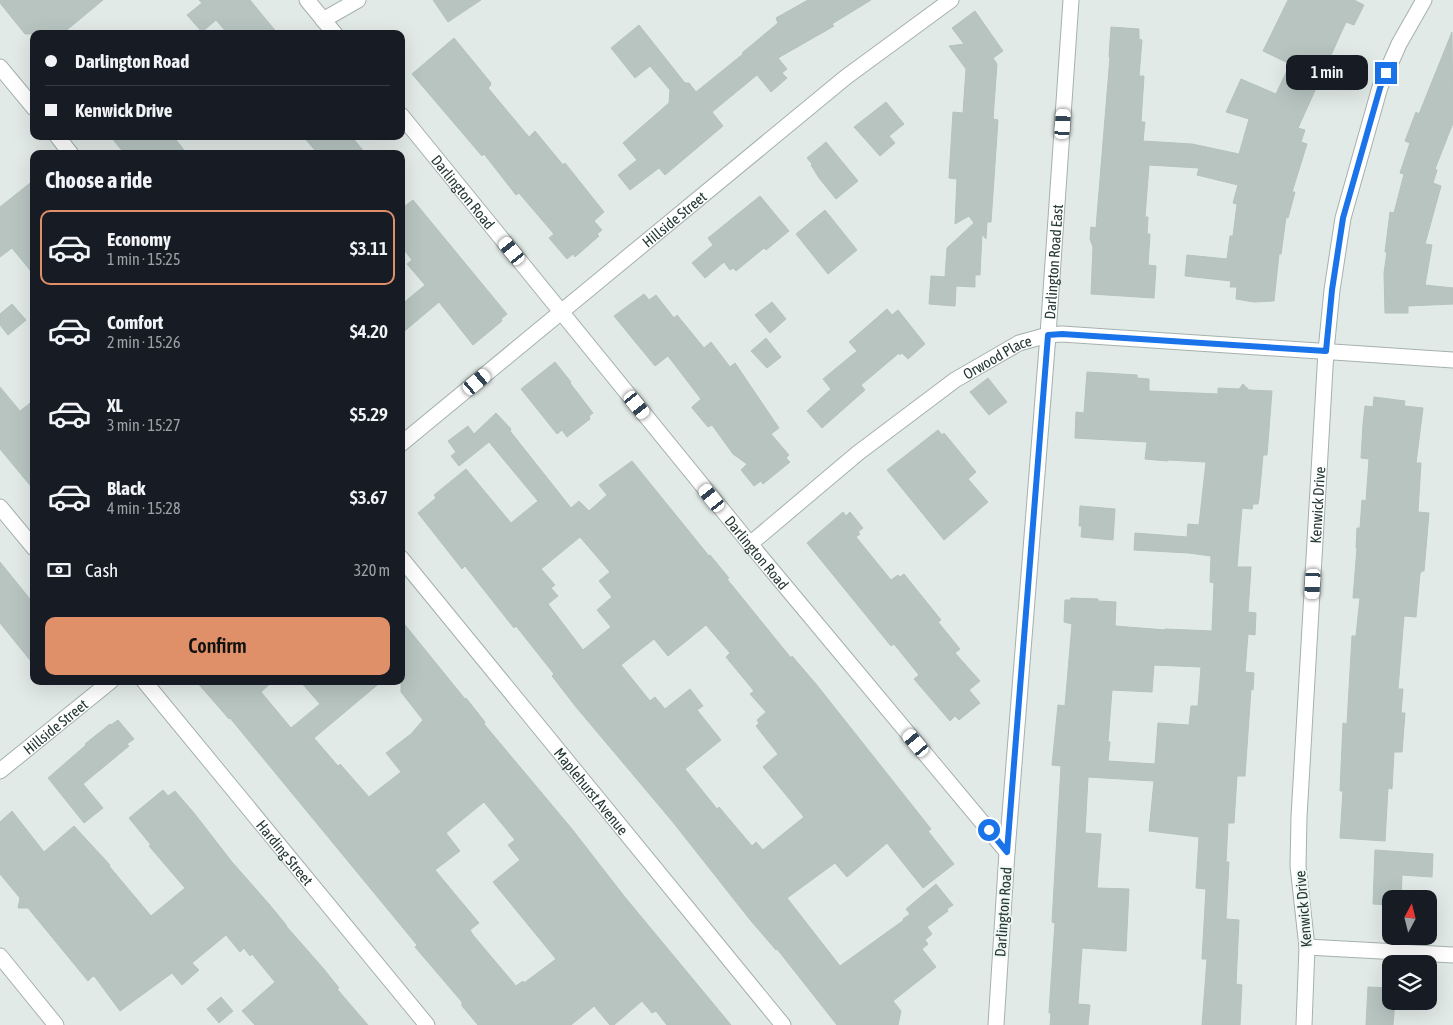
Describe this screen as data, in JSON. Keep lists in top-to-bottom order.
{
  "streets": {
    "street": [
      "Darlington Road",
      "Hillside Street",
      "Darlington Road East",
      "Orwood Place",
      "Kenwick Drive",
      "Maplehurst Avenue",
      "Harding Street"
    ]
  },
  "crossings": [
    ["Darlington Road", "Hillside Street"],
    ["Darlington Road", "Darlington Road East"],
    ["Darlington Road", "Orwood Place"],
    ["Darlington Road East", "Orwood Place"],
    ["Orwood Place", "Kenwick Drive"]
  ],
  "north": "top",
  "page": {
    "banner": ["Darlington Road", "Kenwick Drive"],
    "bubble": "1 min",
    "heading": "Choose a ride",
    "list": [
      {
        "name": "Economy",
        "note": "1 min · 15:25",
        "value": "$3.11"
      },
      {
        "name": "Comfort",
        "note": "2 min · 15:26",
        "value": "$4.20"
      },
      {
        "name": "XL",
        "note": "3 min · 15:27",
        "value": "$5.29"
      },
      {
        "name": "Black",
        "note": "4 min · 15:28",
        "value": "$3.67"
      }
    ],
    "pay": ["Cash", "320 m"],
    "buttons": "Confirm"
  }
}
